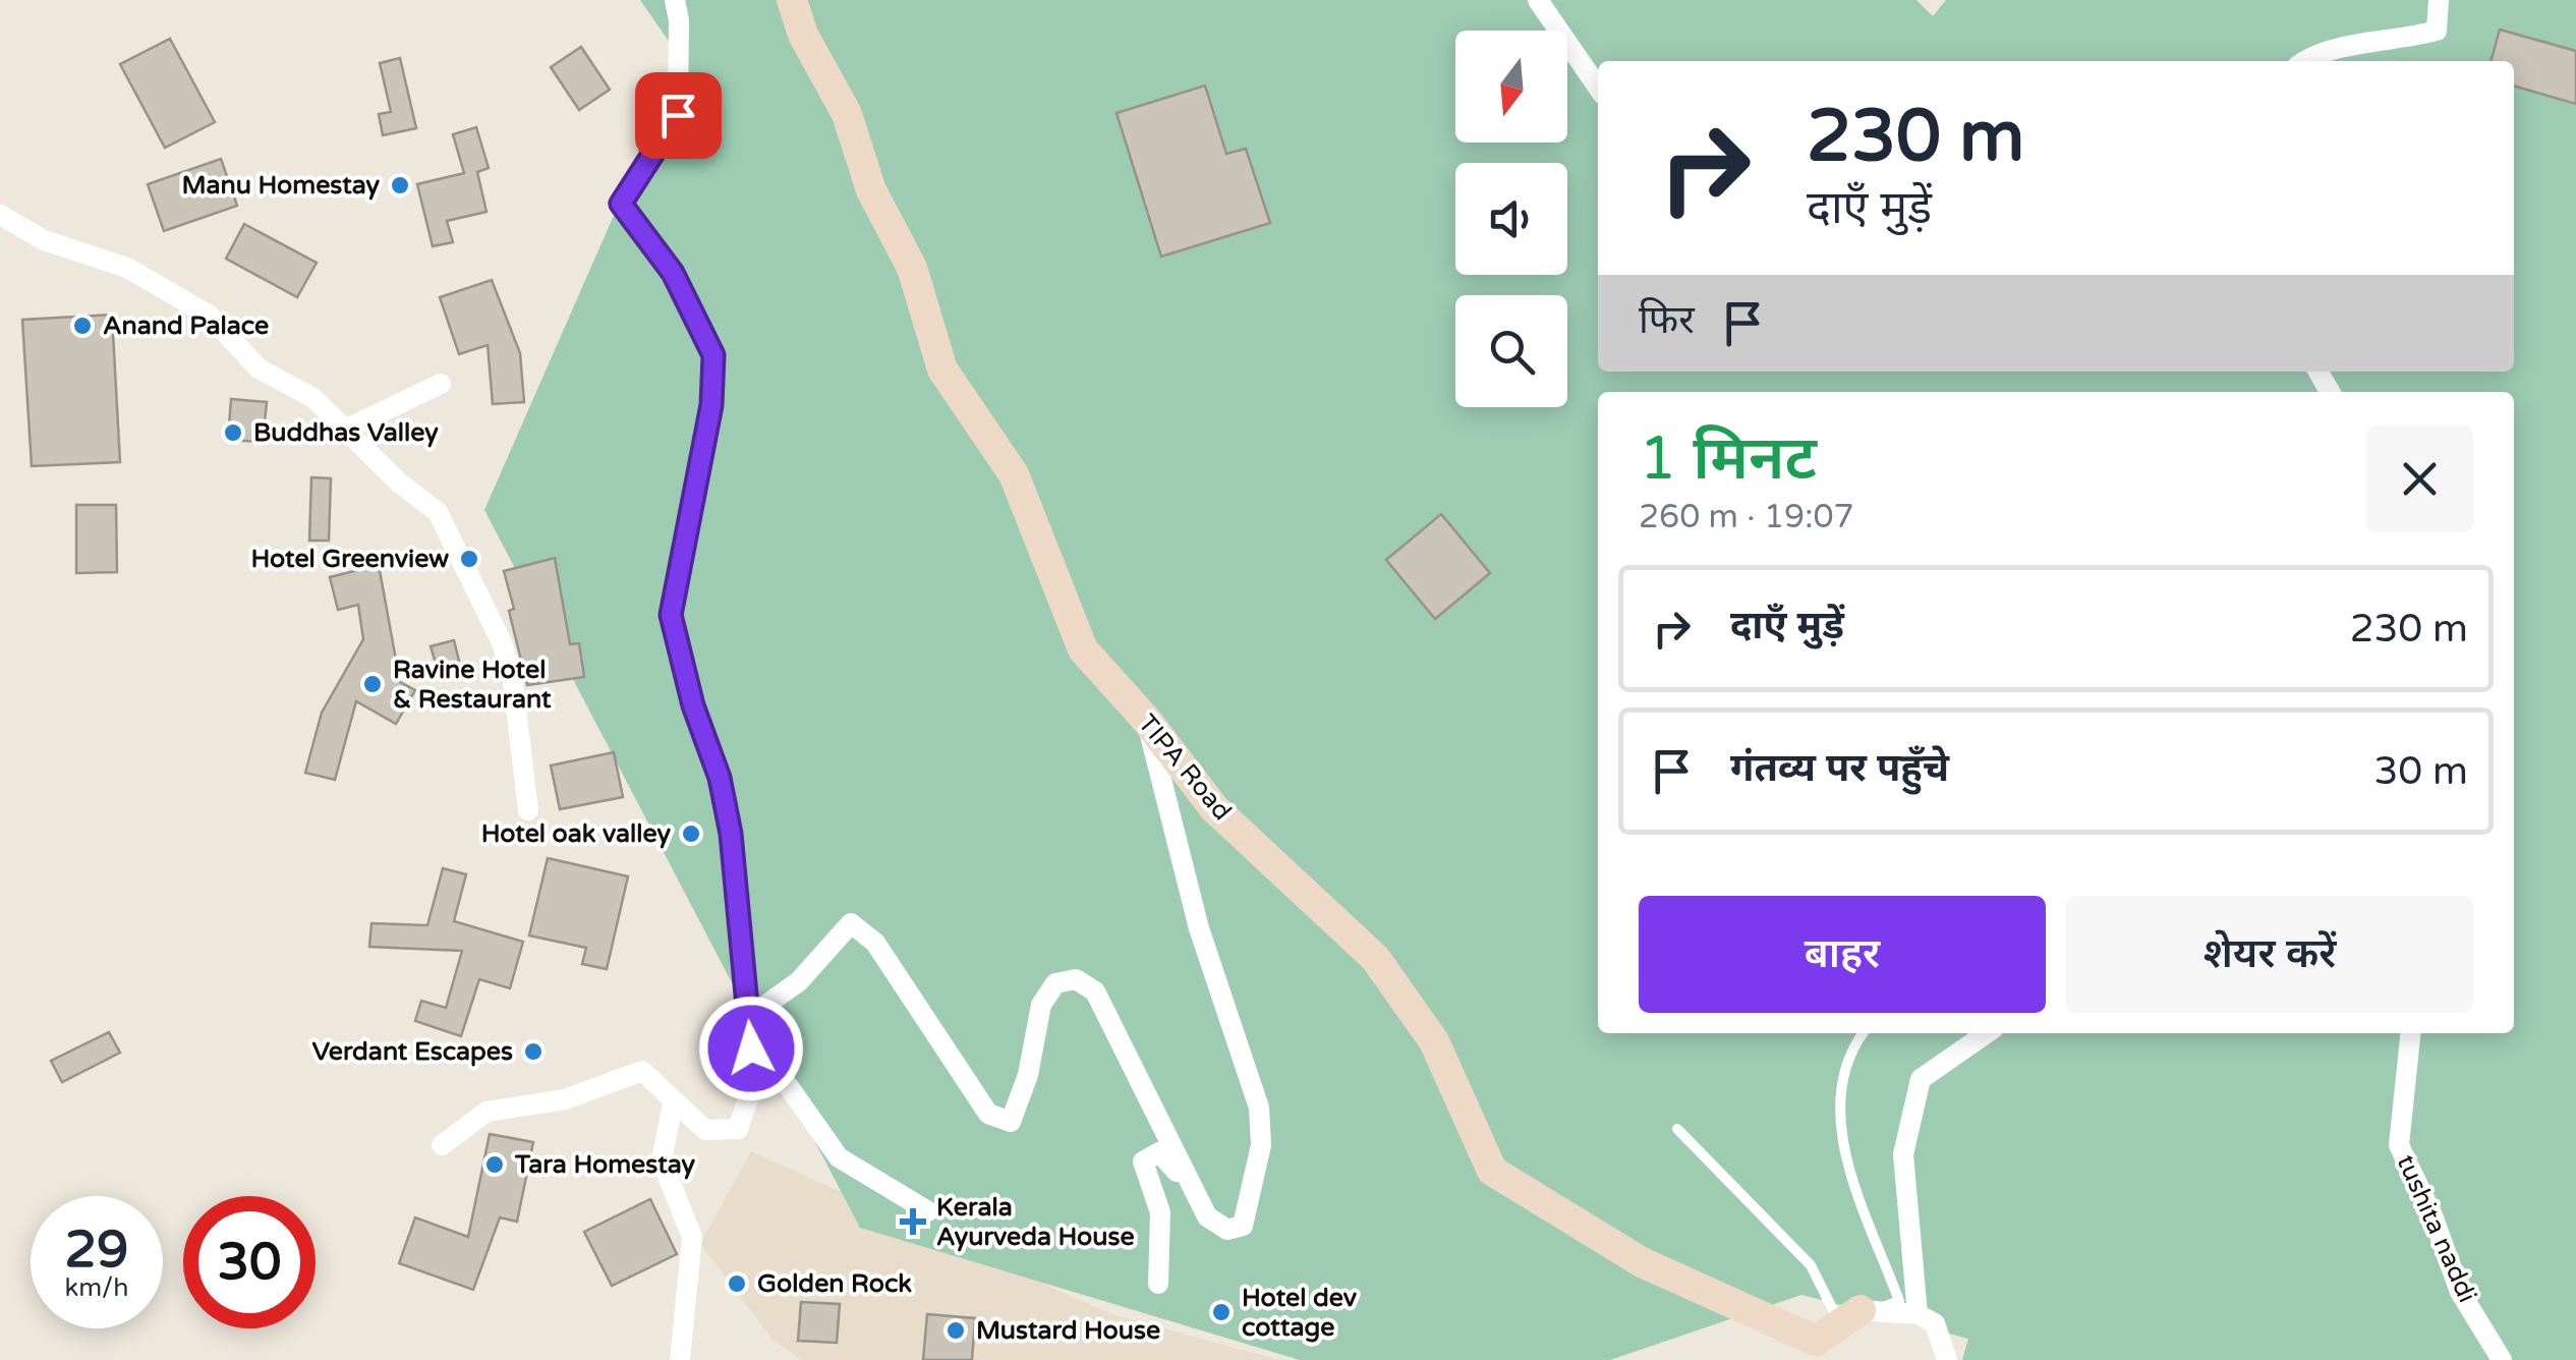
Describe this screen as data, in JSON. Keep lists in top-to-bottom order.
{
  "streets": {
    "street": ["TIPA Road", "tushita naddi"]
  },
  "places": {
    "other": [
      "Manu Homestay",
      "Anand Palace",
      "Buddhas Valley",
      "Hotel Greenview",
      "Ravine Hotel & Restaurant",
      "Hotel oak valley",
      "Verdant Escapes",
      "Tara Homestay",
      "Golden Rock",
      "Hotel dev cottage",
      "Mustard House"
    ],
    "health": ["Kerala Ayurveda House"]
  },
  "north": "bottom",
  "page": {
    "turn": ["230 m", "दाएँ मुड़ें"],
    "then": "फिर",
    "heading": ["1 मिनट", "260 m · 19:07"],
    "list": [
      {
        "name": "दाएँ मुड़ें",
        "value": "230 m"
      },
      {
        "name": "गंतव्य पर पहुँचे",
        "value": "30 m"
      }
    ],
    "buttons": ["बाहर", "शेयर करें"],
    "speed": "29 km/h",
    "limit": "30"
  }
}
